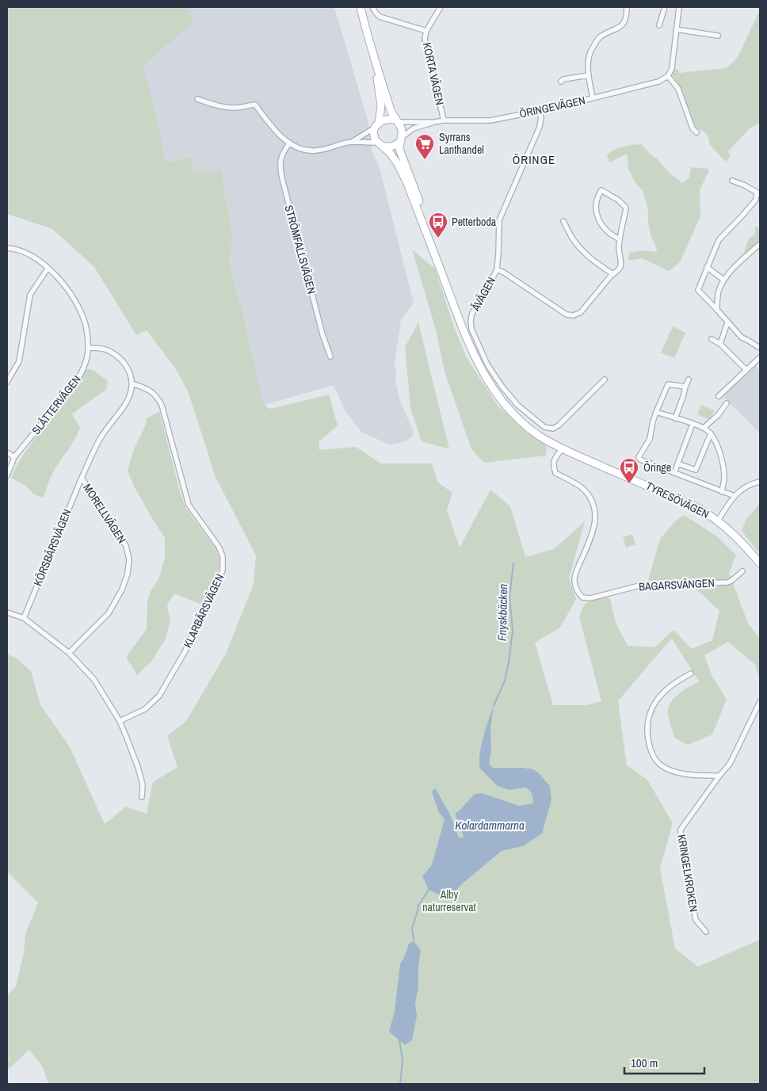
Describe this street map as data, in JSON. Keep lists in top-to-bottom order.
{
  "streets": {
    "main road": ["TYRESÖVÄGEN"],
    "street": [
      "KORTA VÄGEN",
      "ÖRINGEVÄGEN",
      "STRÖMFALLSVÄGEN",
      "ÅVÄGEN",
      "SLÅTTERVÄGEN",
      "MORELLVÄGEN",
      "KÖRSBÄRSVÄGEN",
      "BAGARSVÄNGEN",
      "KLARBÄRSVÄGEN",
      "KRINGELKROKEN"
    ]
  },
  "crossings": [
    ["KORTA VÄGEN", "ÖRINGEVÄGEN"],
    ["ÖRINGEVÄGEN", "ÅVÄGEN"],
    ["ÖRINGEVÄGEN", "TYRESÖVÄGEN"],
    ["TYRESÖVÄGEN", "BAGARSVÄNGEN"],
    ["MORELLVÄGEN", "KÖRSBÄRSVÄGEN"],
    ["MORELLVÄGEN", "KLARBÄRSVÄGEN"]
  ],
  "districts": ["ÖRINGE"],
  "water": ["Fnyskbäcken", "Kolardammarna"],
  "parks": ["Alby naturreservat"],
  "places": {
    "supermarket": ["Syrrans Lanthandel"],
    "bus stop": ["Petterboda", "Öringe"]
  },
  "scale_bar": "100 m"
}
